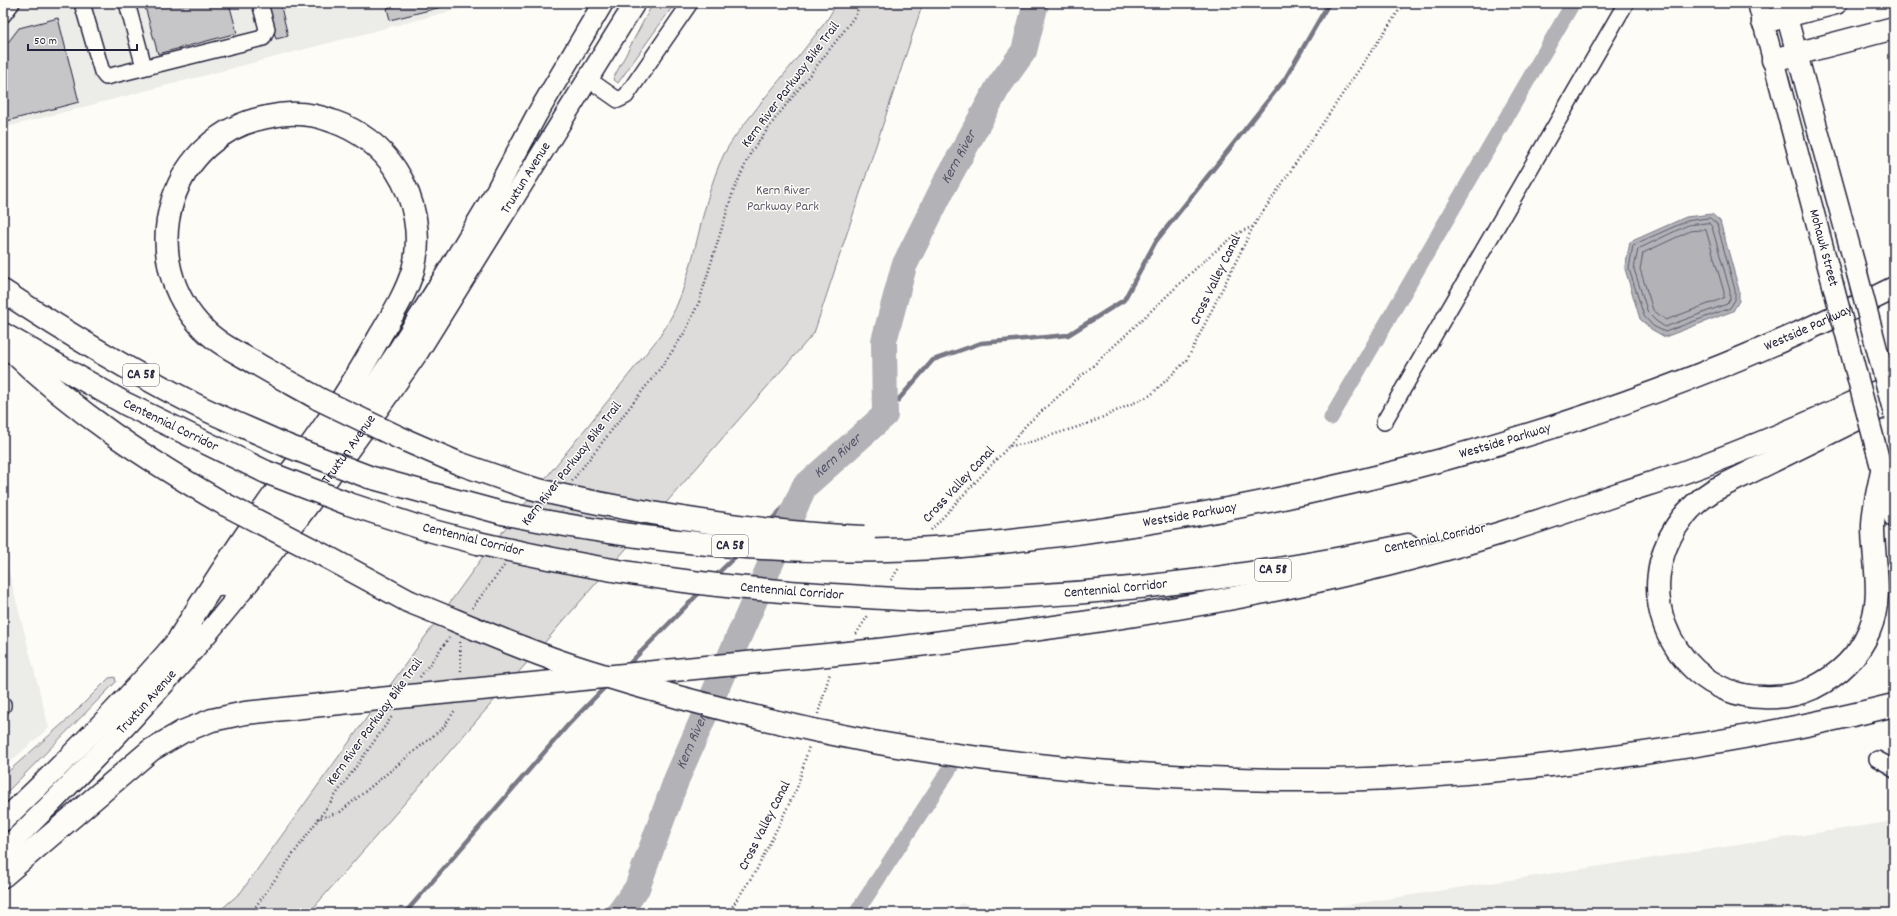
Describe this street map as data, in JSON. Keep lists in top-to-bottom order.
{
  "streets": {
    "highway": ["Westside Parkway", "CA 58", "Centennial Corridor"],
    "main road": ["Truxtun Avenue", "Mohawk Street"],
    "path": ["Kern River Parkway Bike Trail", "Cross Valley Canal"]
  },
  "crossings": [
    ["Westside Parkway", "CA 58"]
  ],
  "water": ["Kern River"],
  "parks": ["Kern River Parkway Park"],
  "scale_bar": "50 m"
}
